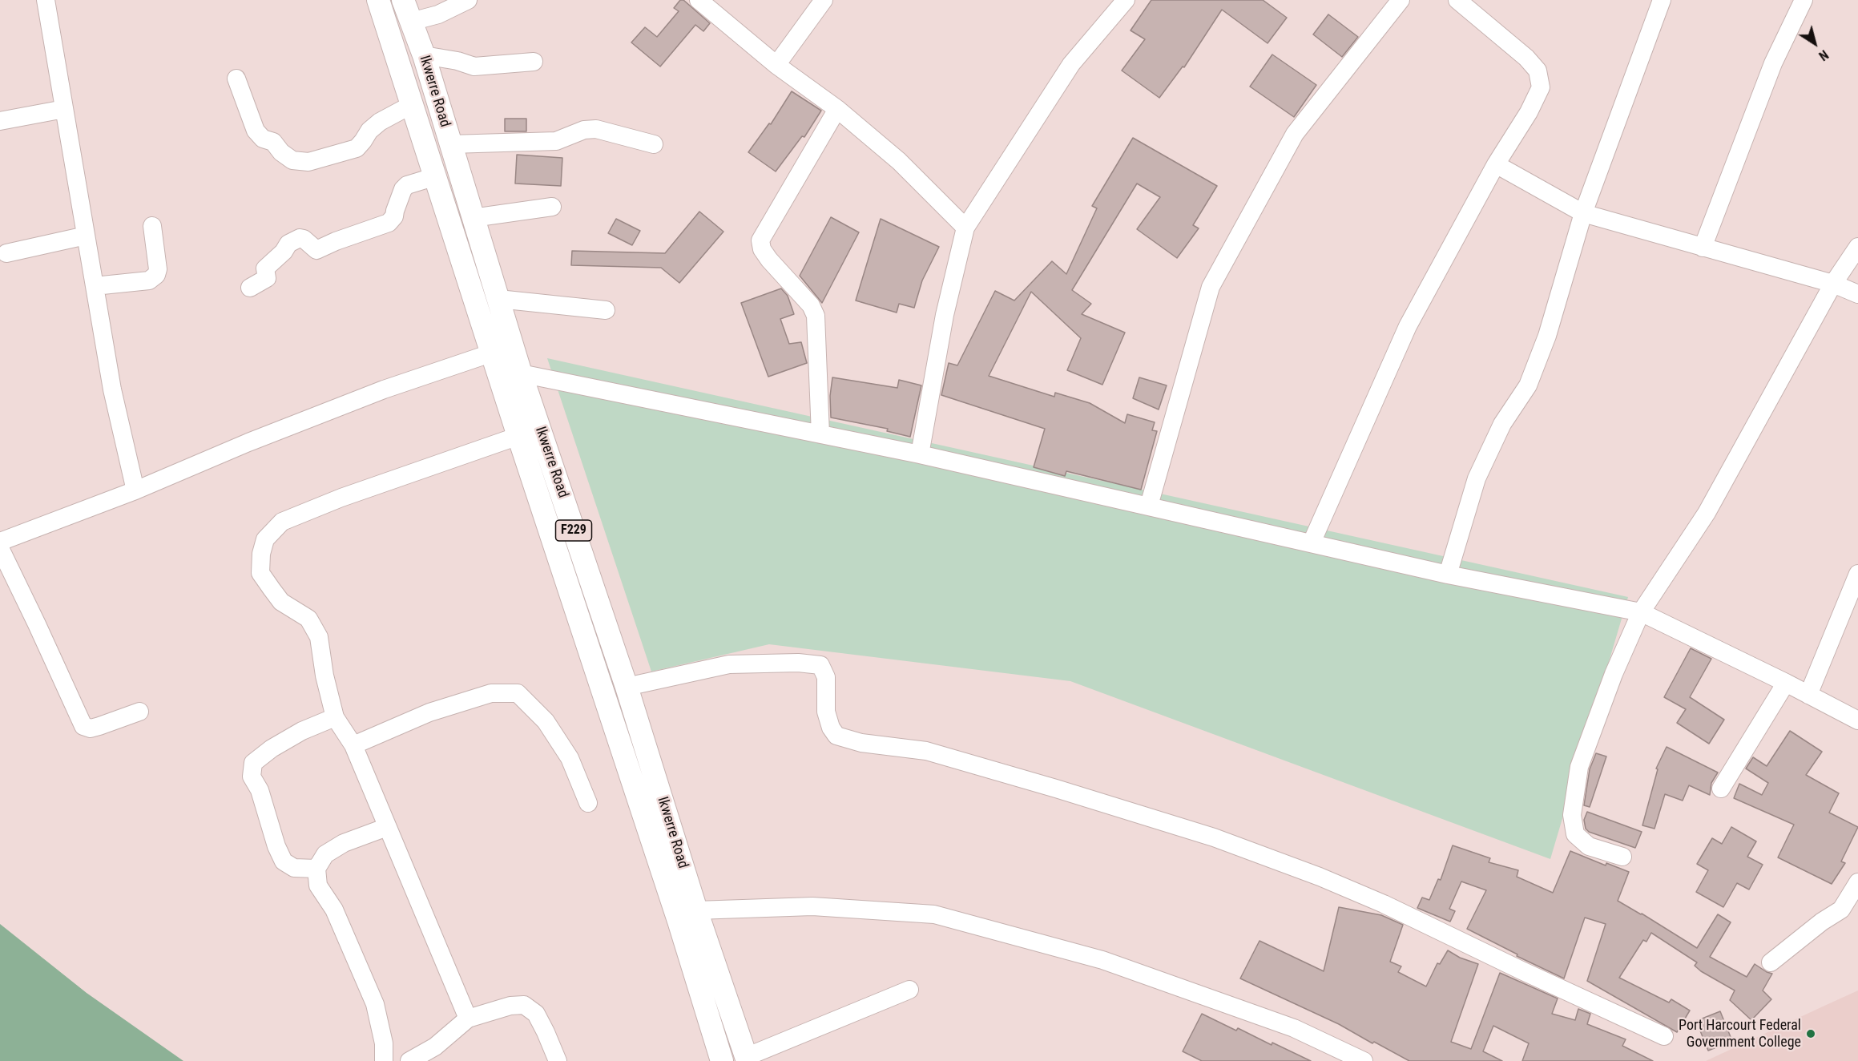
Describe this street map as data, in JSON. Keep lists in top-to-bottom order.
{
  "streets": {
    "main road": ["Ikwerre Road", "F229"]
  },
  "places": ["Port Harcourt Federal Government College"],
  "north": "bottom right"
}
